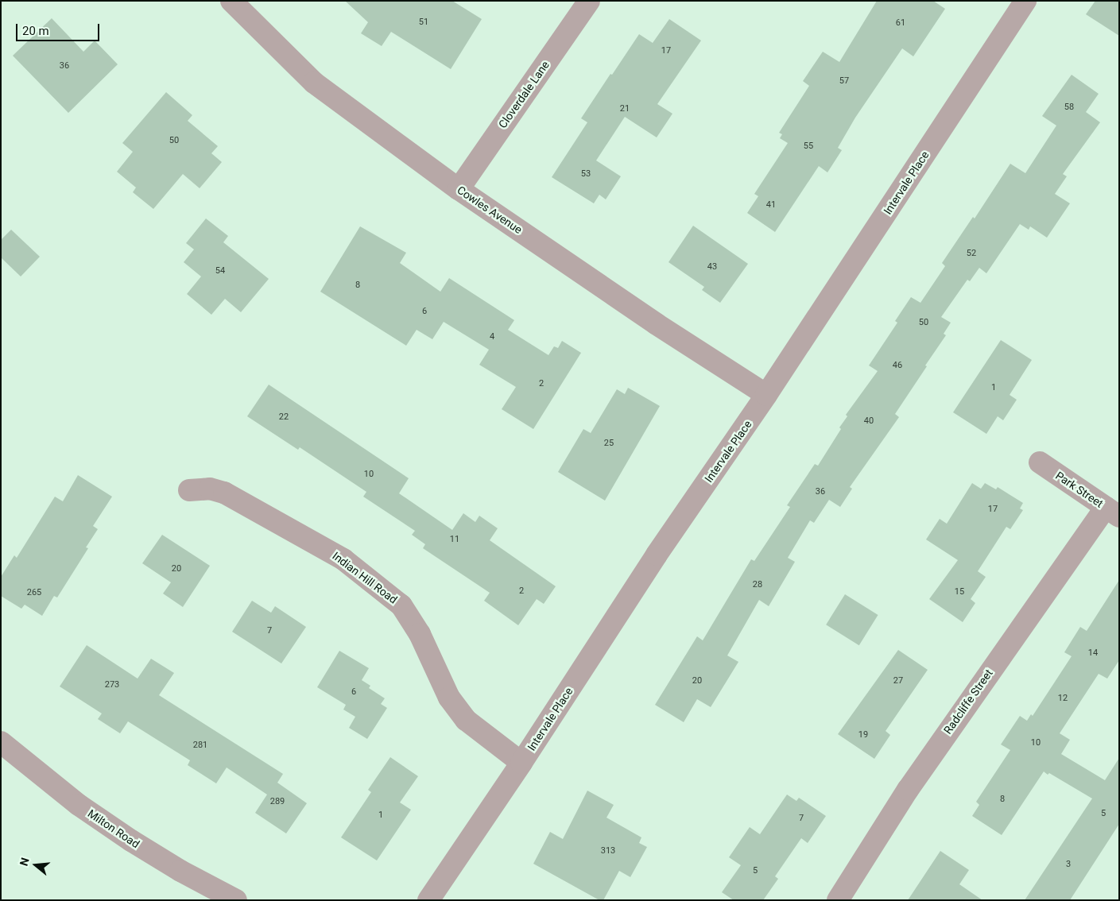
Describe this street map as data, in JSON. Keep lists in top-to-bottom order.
{
  "streets": {
    "street": [
      "Cloverdale Lane",
      "Intervale Place",
      "Cowles Avenue",
      "Park Street",
      "Indian Hill Road",
      "Radcliffe Street",
      "Milton Road"
    ]
  },
  "crossings": [
    ["Cloverdale Lane", "Cowles Avenue"],
    ["Intervale Place", "Cowles Avenue"],
    ["Intervale Place", "Indian Hill Road"],
    ["Park Street", "Radcliffe Street"]
  ],
  "house_numbers": [
    "51",
    "61",
    "17",
    "36",
    "57",
    "58",
    "21",
    "50",
    "55",
    "53",
    "41",
    "52",
    "43",
    "54",
    "8",
    "6",
    "50",
    "4",
    "46",
    "2",
    "1",
    "22",
    "40",
    "25",
    "10",
    "36",
    "17",
    "11",
    "20",
    "28",
    "2",
    "15",
    "265",
    "7",
    "14",
    "20",
    "27",
    "273",
    "6",
    "12",
    "19",
    "10",
    "281",
    "8",
    "289",
    "5",
    "1",
    "7",
    "313",
    "3",
    "5"
  ],
  "scale_bar": "20 m",
  "north": "left"
}
